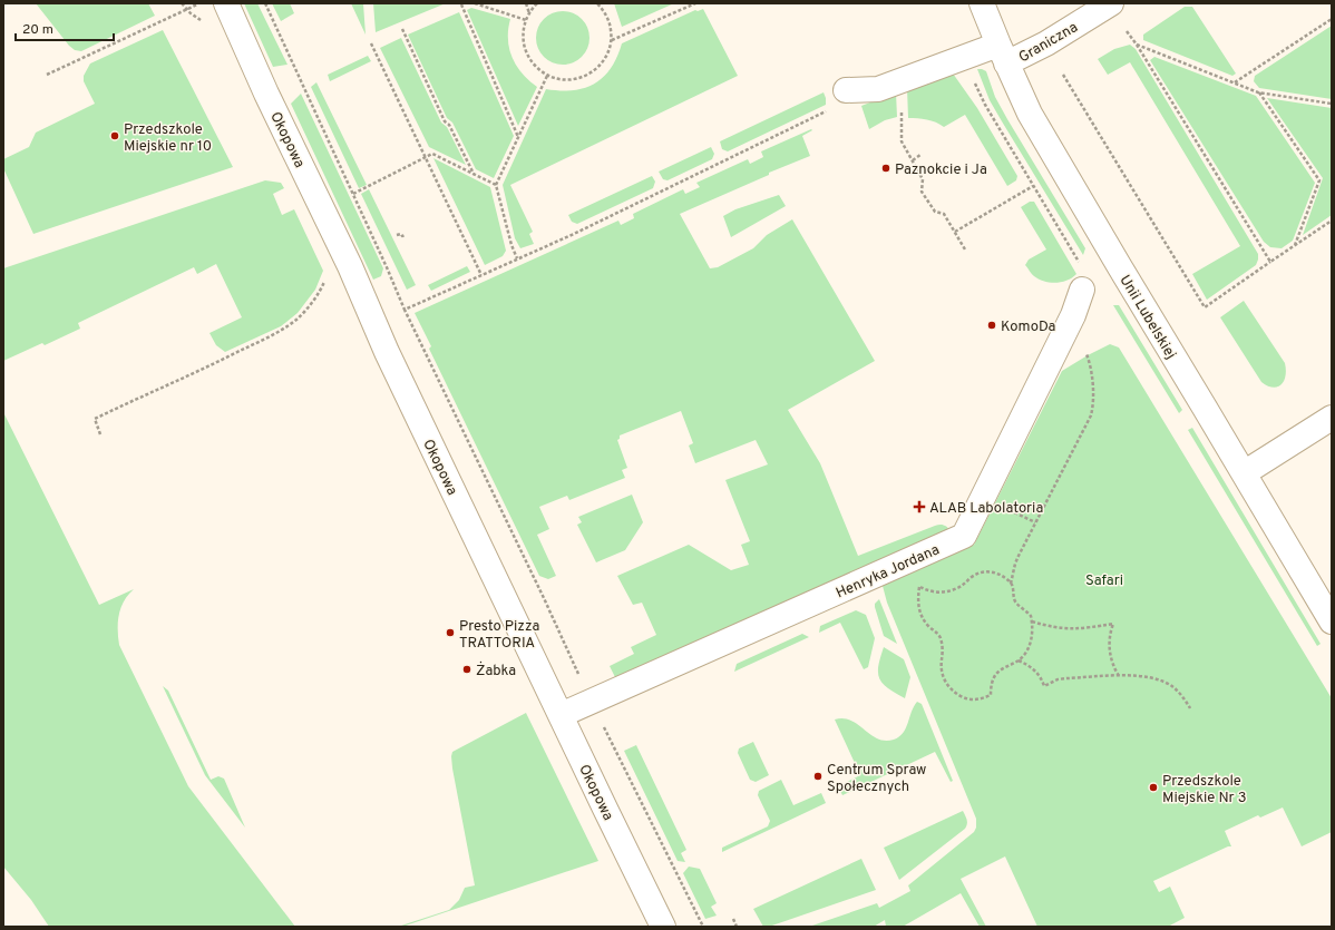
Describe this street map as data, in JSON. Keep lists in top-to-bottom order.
{
  "streets": {
    "street": [
      "Graniczna",
      "Okopowa",
      "Unii Lubelskiej",
      "Henryka Jordana"
    ]
  },
  "crossings": [
    ["Graniczna", "Unii Lubelskiej"],
    ["Okopowa", "Henryka Jordana"]
  ],
  "parks": ["Safari"],
  "places": {
    "other": [
      "Przedszkole Miejskie nr 10",
      "Paznokcie i Ja",
      "KomoDa",
      "Presto Pizza TRATTORIA",
      "Żabka",
      "Centrum Spraw Społecznych",
      "Przedszkole Miejskie Nr 3"
    ],
    "health": ["ALAB Labolatoria"]
  },
  "scale_bar": "20 m"
}
